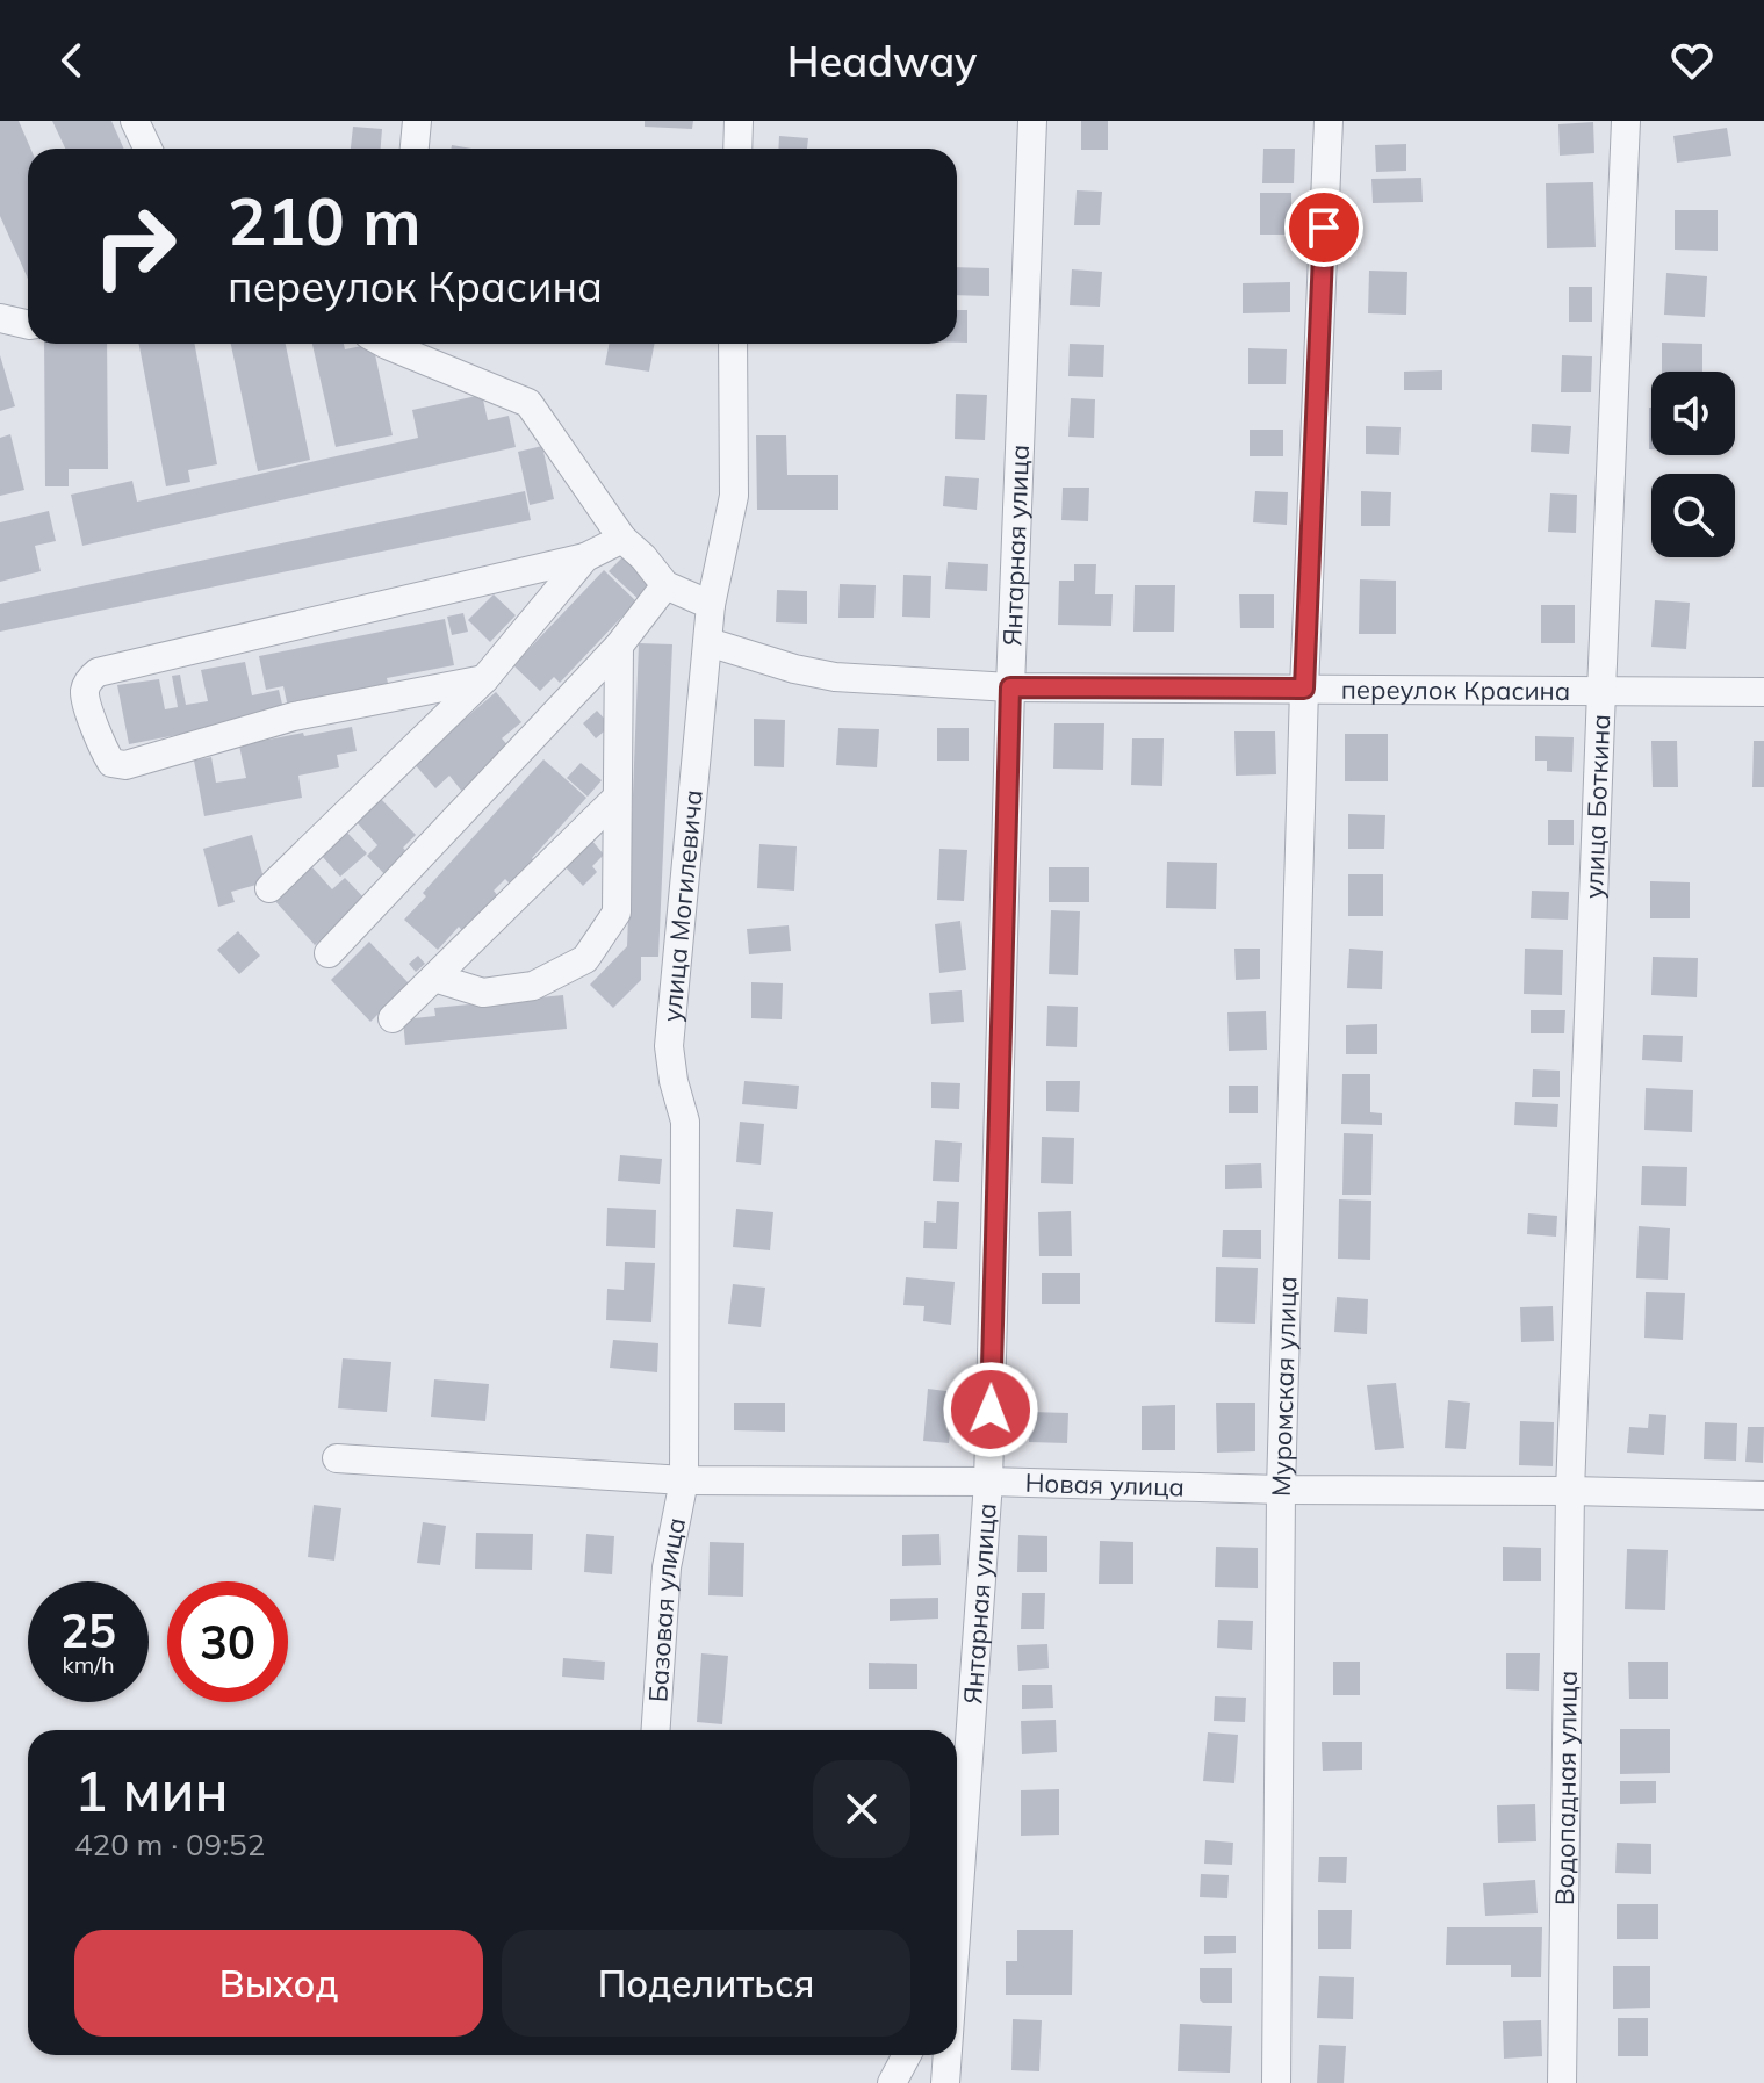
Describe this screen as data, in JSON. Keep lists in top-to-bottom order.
{
  "streets": {
    "street": [
      "Янтарная улица",
      "переулок Красина",
      "улица Боткина",
      "улица Могилевича",
      "Муромская улица",
      "Новая улица",
      "Базовая улица",
      "Водопадная улица"
    ]
  },
  "crossings": [
    ["Янтарная улица", "переулок Красина"],
    ["Янтарная улица", "Новая улица"],
    ["переулок Красина", "улица Боткина"],
    ["переулок Красина", "улица Могилевича"],
    ["переулок Красина", "Муромская улица"],
    ["улица Боткина", "Новая улица"],
    ["улица Боткина", "Водопадная улица"],
    ["улица Могилевича", "Новая улица"],
    ["улица Могилевича", "Базовая улица"],
    ["Муромская улица", "Новая улица"],
    ["Новая улица", "Базовая улица"],
    ["Новая улица", "Водопадная улица"]
  ],
  "page": {
    "header": "Headway",
    "turn": ["210 m", "переулок Красина"],
    "speed": "25 km/h",
    "limit": "30",
    "heading": ["1 мин", "420 m · 09:52"],
    "buttons": ["Выход", "Поделиться"]
  }
}
